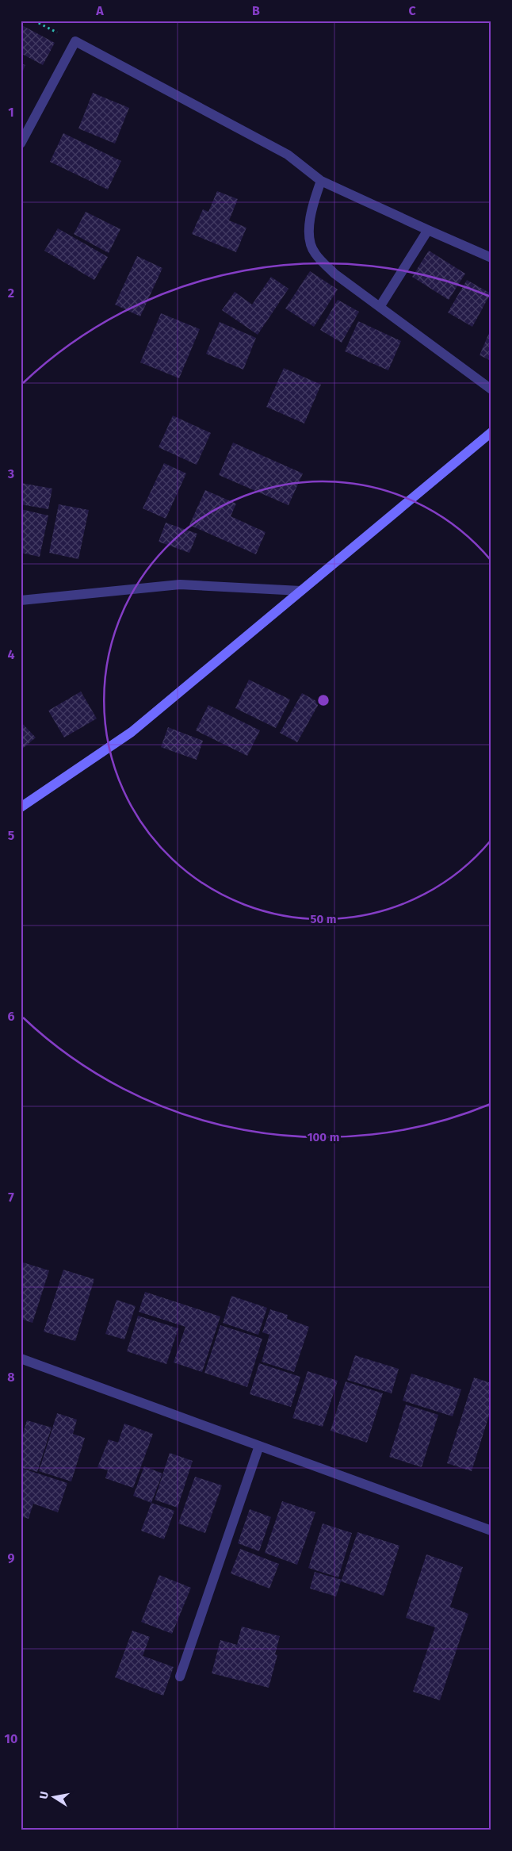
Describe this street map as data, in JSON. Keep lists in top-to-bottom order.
{
  "north": "left",
  "grid": {
    "columns": ["A", "B", "C"],
    "rows": [
      "1",
      "2",
      "3",
      "4",
      "5",
      "6",
      "7",
      "8",
      "9",
      "10"
    ]
  },
  "rings": ["50 m", "100 m"]
}
